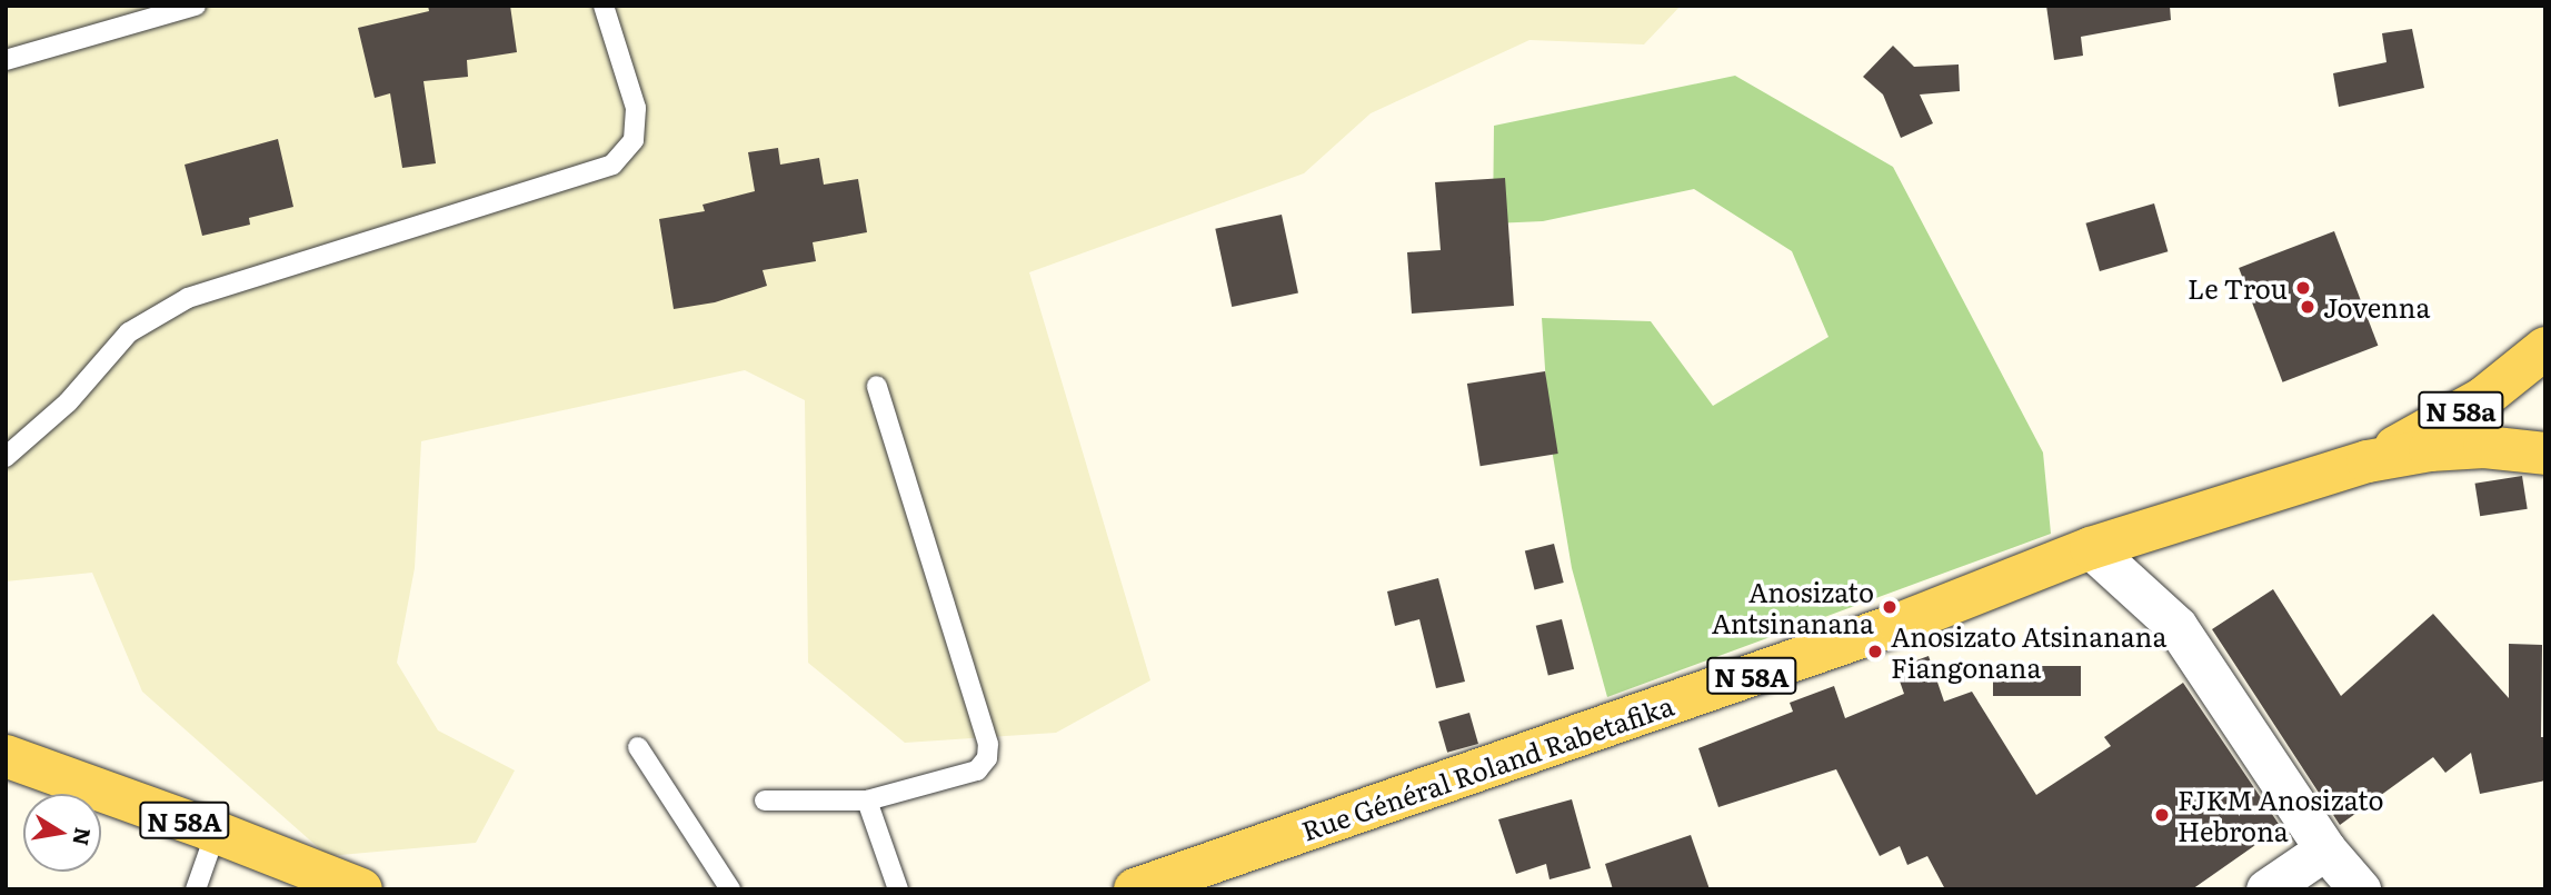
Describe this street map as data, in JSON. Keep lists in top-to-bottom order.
{
  "streets": {
    "main road": ["N 58a", "N 58A", "Rue Général Roland Rabetafika"]
  },
  "crossings": [
    ["N 58a", "Rue Général Roland Rabetafika"]
  ],
  "places": [
    "Le Trou",
    "Jovenna",
    "Anosizato Antsinanana",
    "Anosizato Atsinanana Fiangonana",
    "FJKM Anosizato Hebrona"
  ],
  "north": "right"
}
